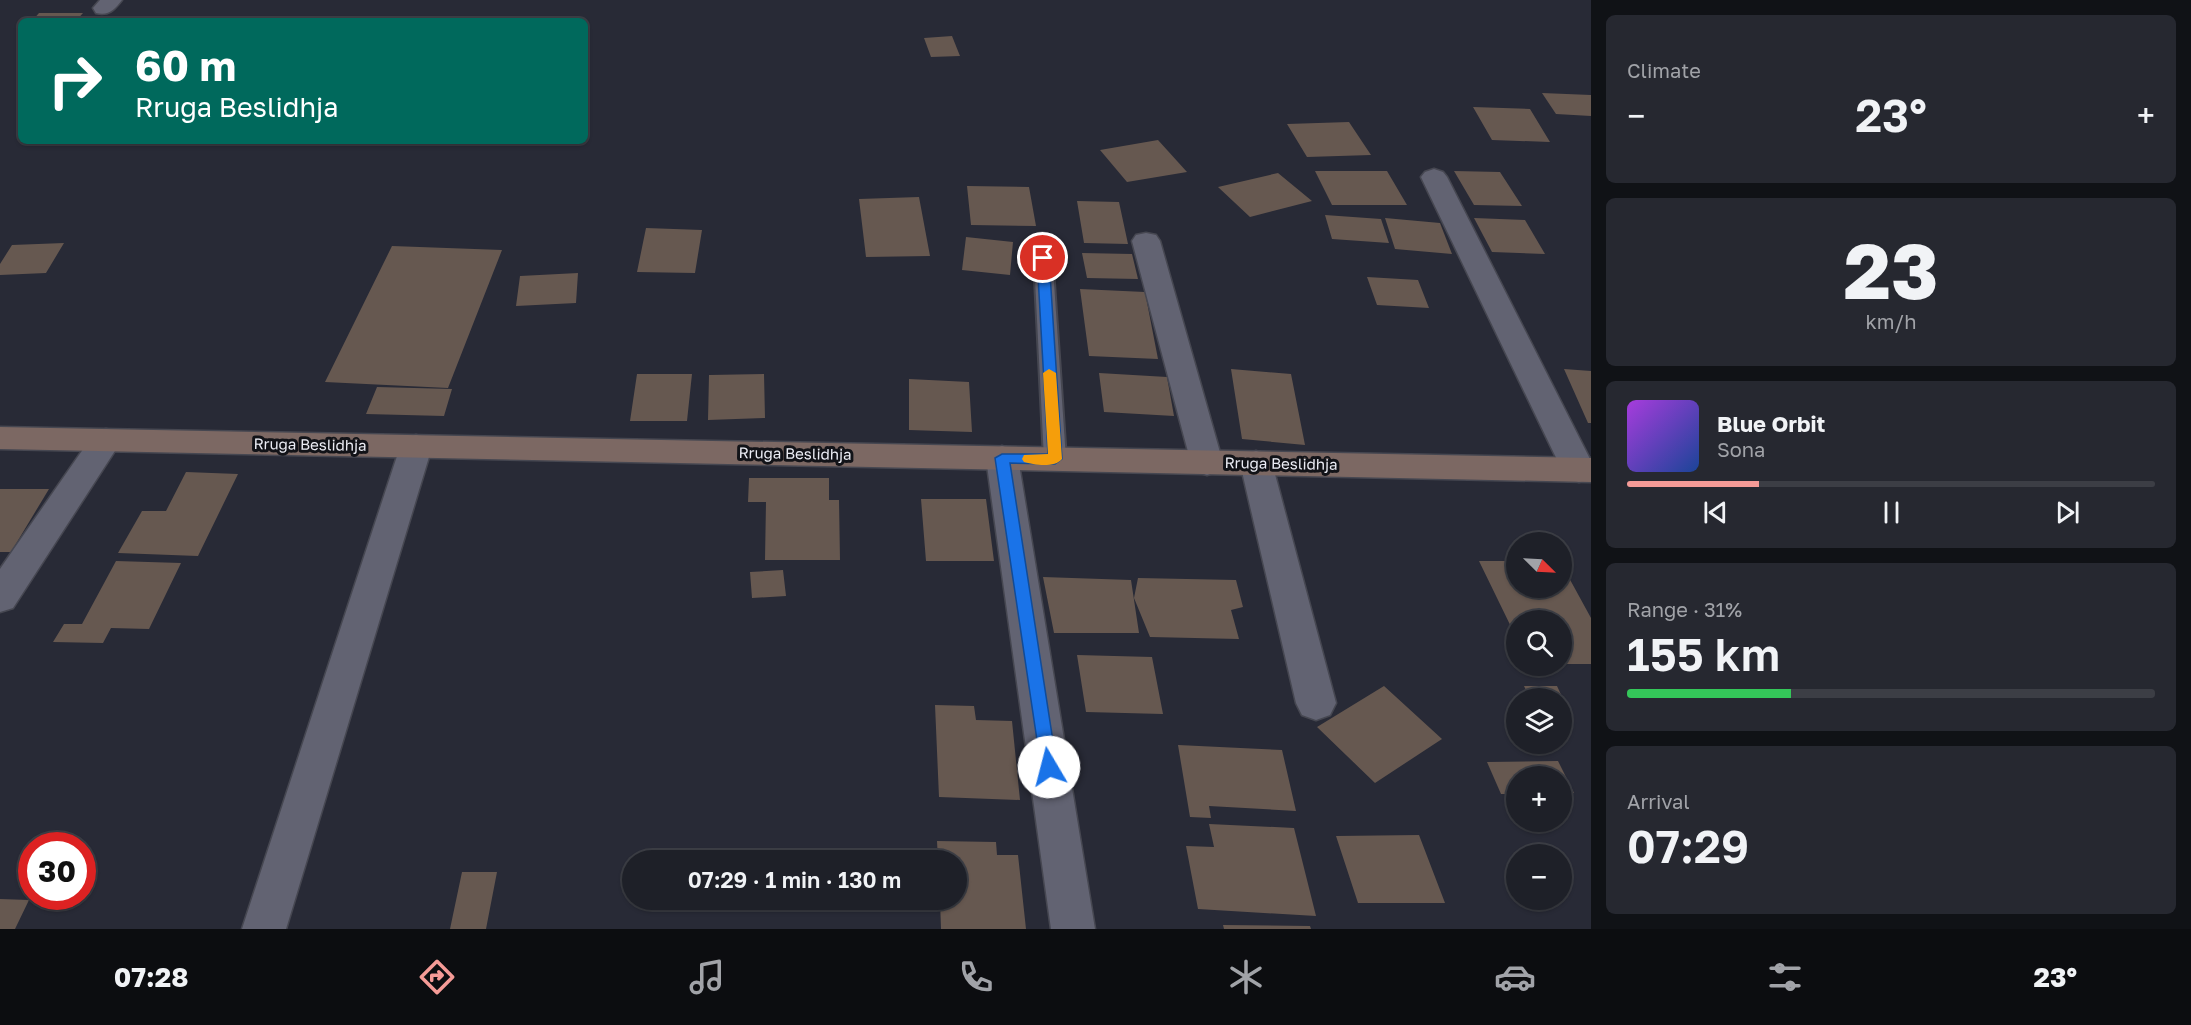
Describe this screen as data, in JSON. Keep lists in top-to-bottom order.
{
  "streets": {
    "main road": ["Rruga Beslidhja"]
  },
  "north": "bottom right",
  "page": {
    "tile": [
      "Climate",
      ["23", "km/h"],
      ["Range · 31%", "155 km"],
      ["Arrival", "07:29"]
    ],
    "turn": ["60 m", "Rruga Beslidhja"],
    "heat": ["−", "23°", "+"],
    "song": ["Blue Orbit", "Sona"],
    "map_buttons": ["+", "−"],
    "limit": "30",
    "trip": "07:29 · 1 min · 130 m",
    "tabs": ["07:28", "23°"]
  }
}
